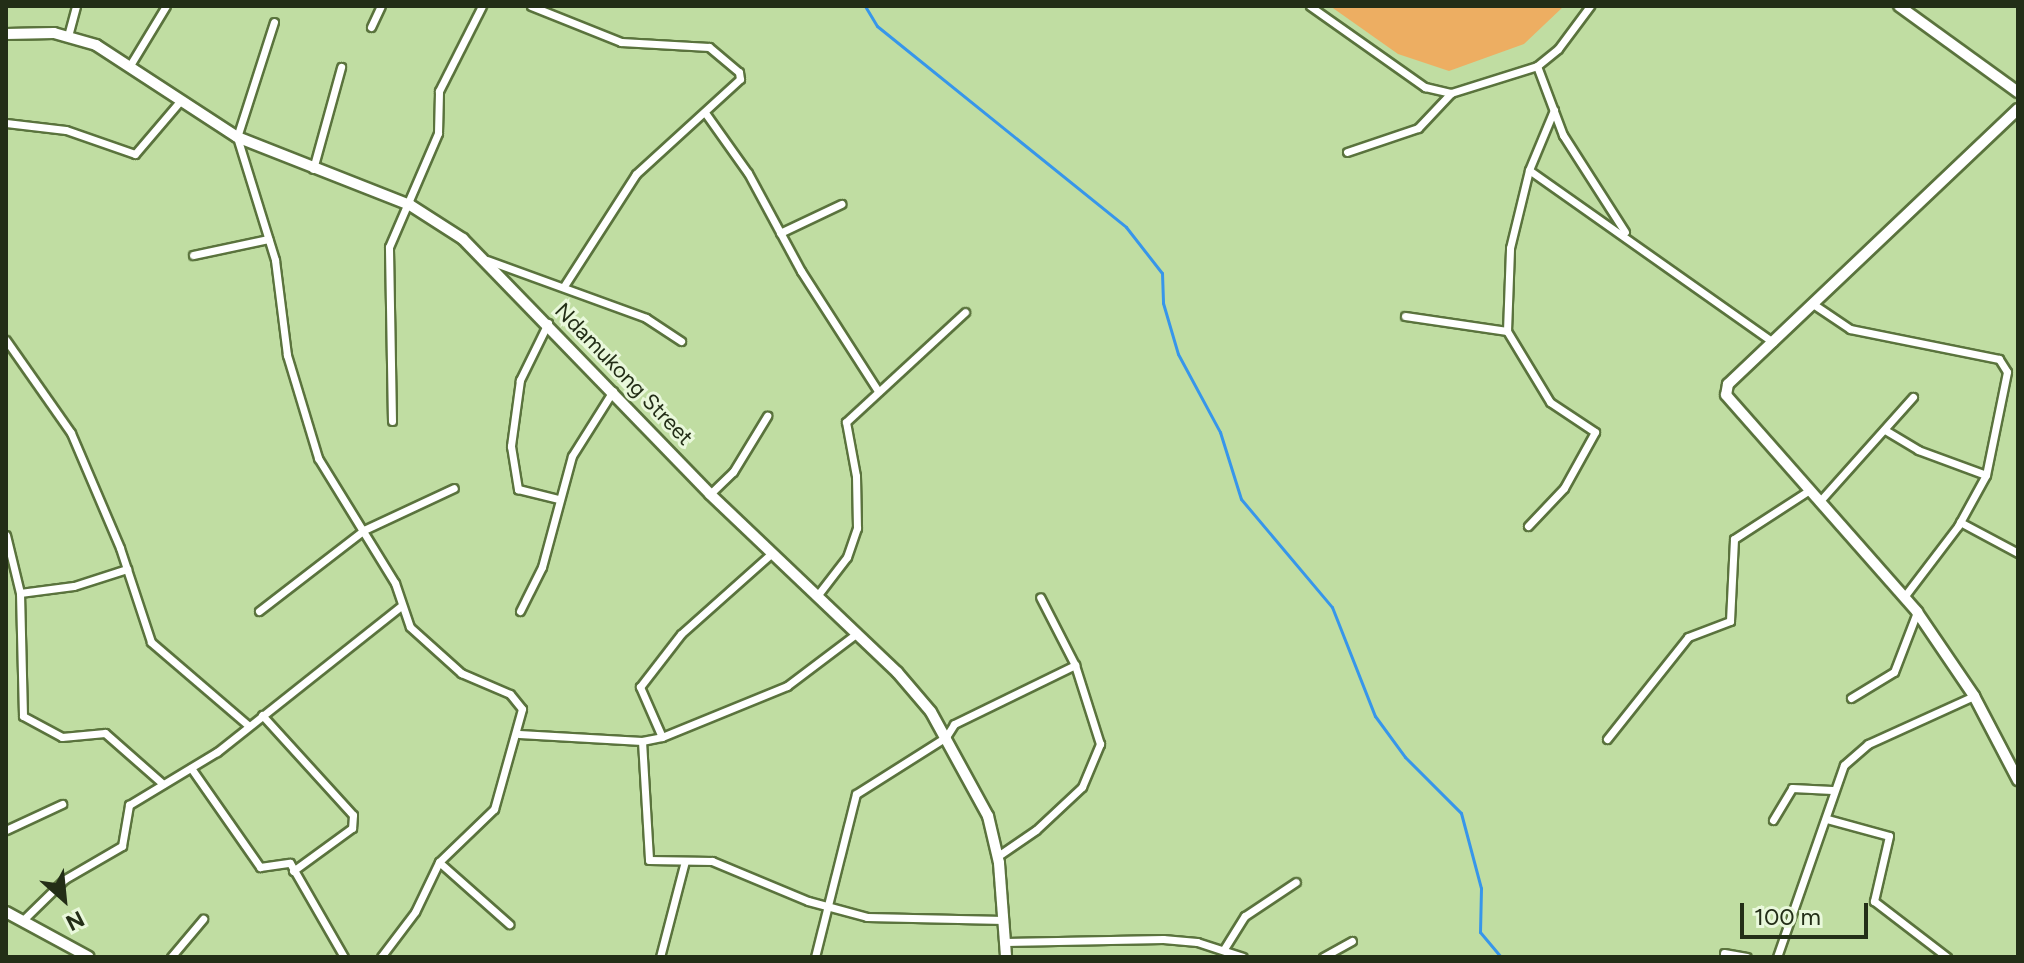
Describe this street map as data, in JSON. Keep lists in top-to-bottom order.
{
  "streets": {
    "main road": ["Ndamukong Street"]
  },
  "scale_bar": "100 m",
  "north": "bottom right"
}
